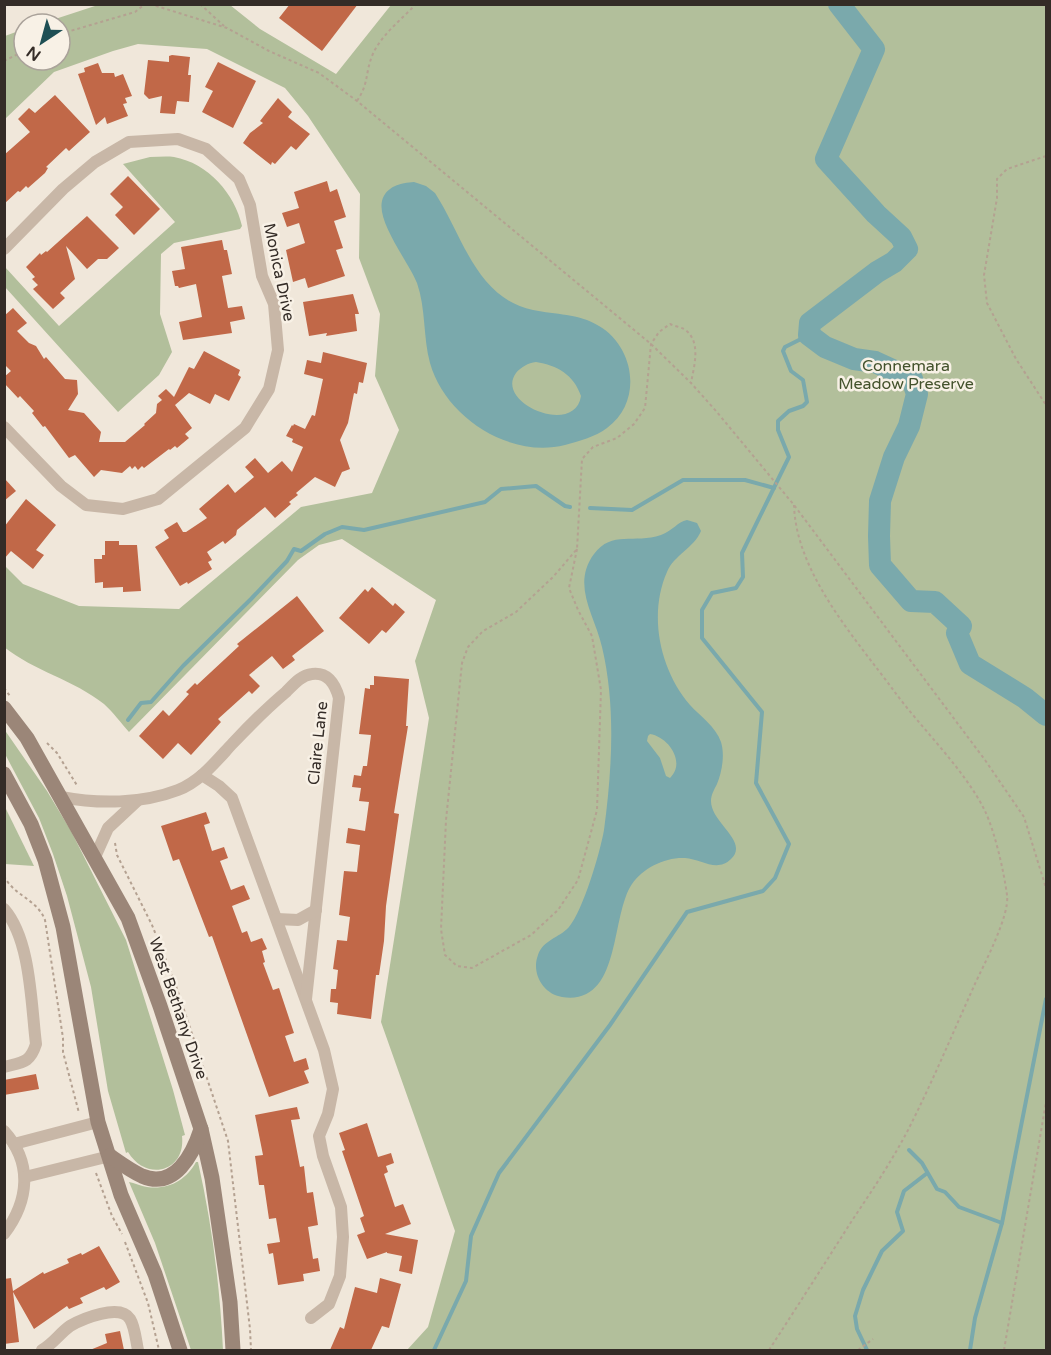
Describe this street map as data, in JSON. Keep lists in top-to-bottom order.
{
  "streets": {
    "main road": ["West Bethany Drive"],
    "street": ["Monica Drive", "Claire Lane"]
  },
  "crossings": [
    ["Claire Lane", "West Bethany Drive"]
  ],
  "parks": ["Connemara Meadow Preserve"],
  "north": "bottom left"
}
